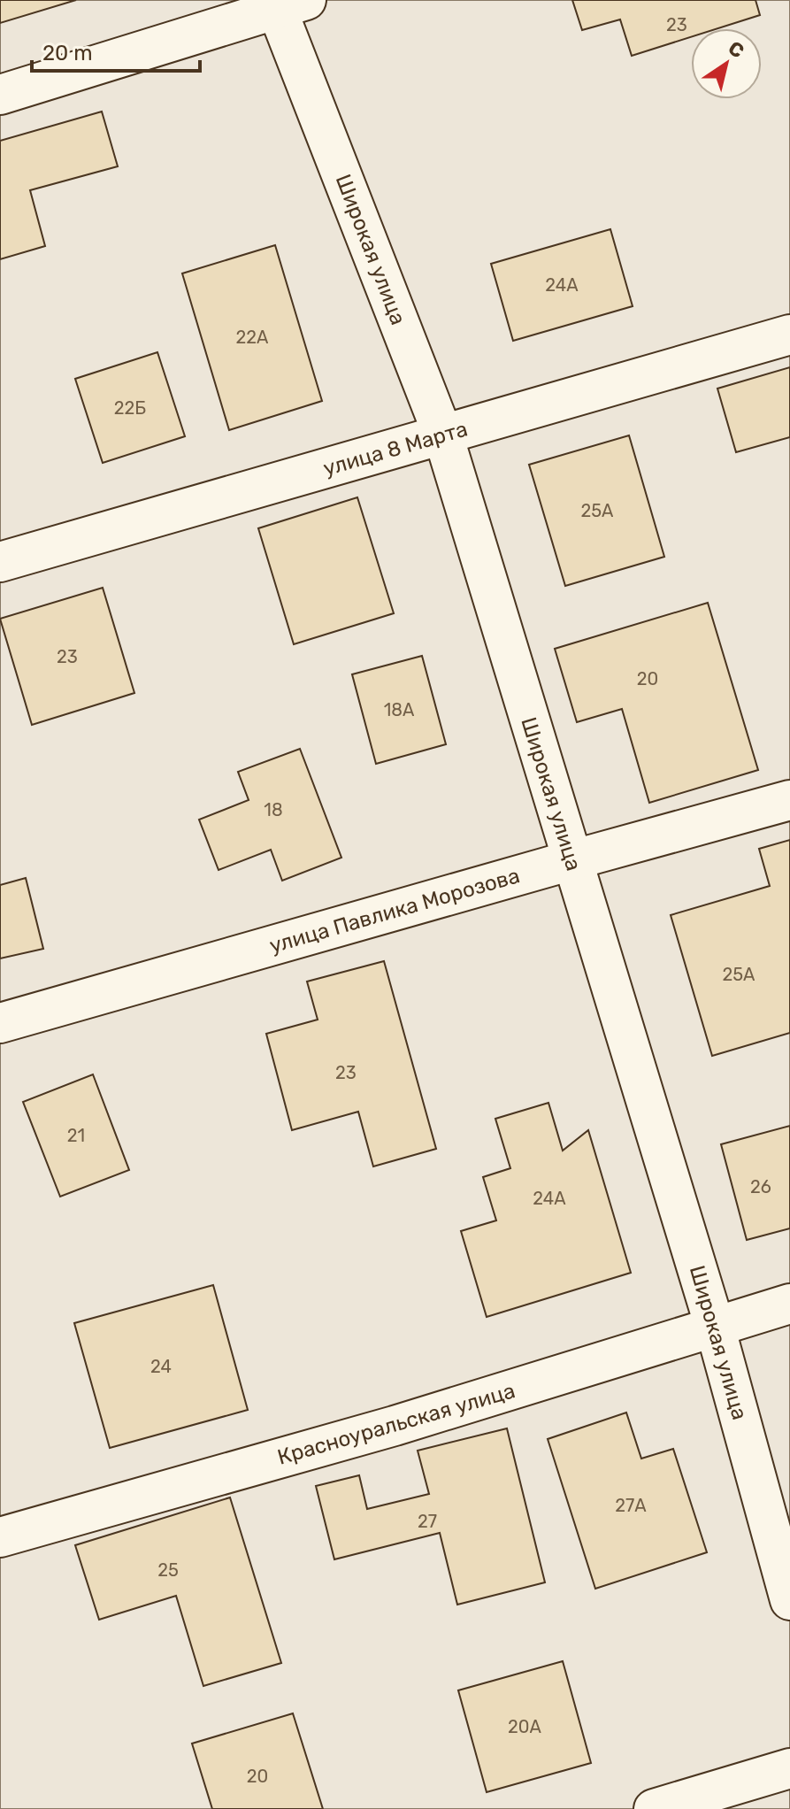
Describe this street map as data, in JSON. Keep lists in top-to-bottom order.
{
  "streets": {
    "street": [
      "Широкая улица",
      "улица 8 Марта",
      "улица Павлика Морозова",
      "Красноуральская улица"
    ]
  },
  "crossings": [
    ["Широкая улица", "улица 8 Марта"],
    ["Широкая улица", "улица Павлика Морозова"],
    ["Широкая улица", "Красноуральская улица"]
  ],
  "house_numbers": [
    "23",
    "24А",
    "22А",
    "22Б",
    "25А",
    "23",
    "20",
    "18А",
    "18",
    "25А",
    "23",
    "21",
    "26",
    "24А",
    "24",
    "27А",
    "27",
    "25",
    "20А",
    "20"
  ],
  "scale_bar": "20 m",
  "north": "top right"
}
